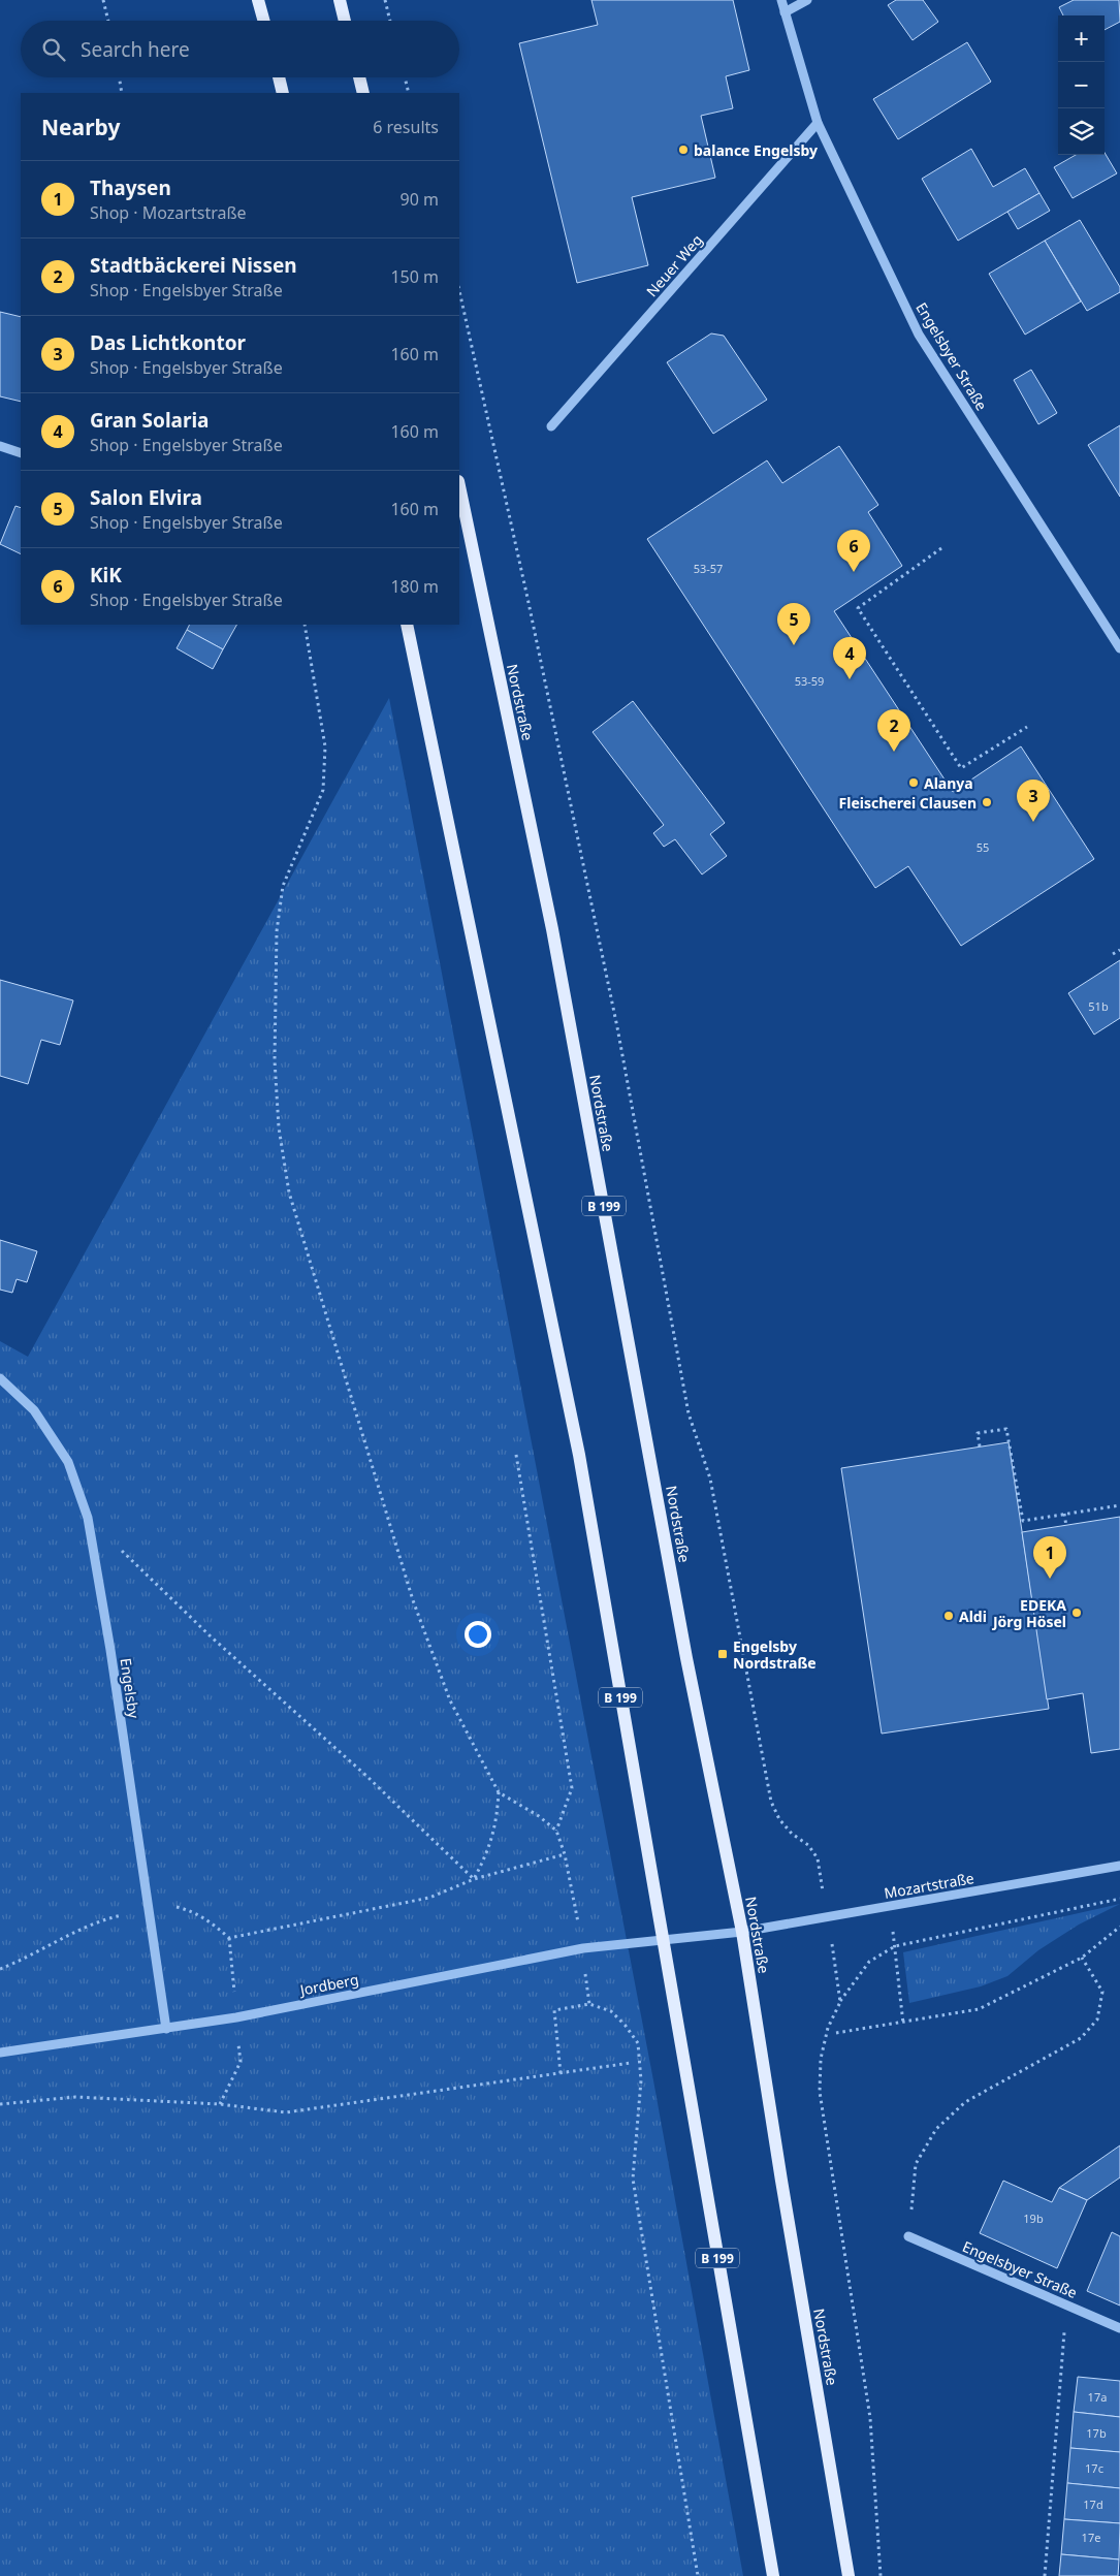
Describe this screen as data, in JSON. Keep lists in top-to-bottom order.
{
  "streets": {
    "main road": ["Nordstraße", "B 199"],
    "street": [
      "Neuer Weg",
      "Engelsbyer Straße",
      "Engelsby",
      "Mozartstraße",
      "Jordberg"
    ]
  },
  "crossings": [
    ["Neuer Weg", "Engelsbyer Straße"],
    ["Nordstraße", "Mozartstraße"],
    ["B 199", "Mozartstraße"],
    ["B 199", "Jordberg"],
    ["Engelsby", "Jordberg"],
    ["Mozartstraße", "Jordberg"]
  ],
  "places": {
    "other": [
      "balance Engelsby",
      "Alanya",
      "Fleischerei Clausen",
      "EDEKA Jörg Hösel",
      "Aldi"
    ],
    "transit": ["Engelsby Nordstraße"]
  },
  "house_numbers": [
    "53-57",
    "53-59",
    "55",
    "51b",
    "19b",
    "17a",
    "17b",
    "17c",
    "17d",
    "17e"
  ],
  "page": {
    "map_buttons": ["+", "−"],
    "search": "Search here",
    "heading": ["Nearby", "6 results"],
    "list": [
      {
        "mark": "1",
        "name": "Thaysen",
        "note": "Shop · Mozartstraße",
        "value": "90 m"
      },
      {
        "mark": "2",
        "name": "Stadtbäckerei Nissen",
        "note": "Shop · Engelsbyer Straße",
        "value": "150 m"
      },
      {
        "mark": "3",
        "name": "Das Lichtkontor",
        "note": "Shop · Engelsbyer Straße",
        "value": "160 m"
      },
      {
        "mark": "4",
        "name": "Gran Solaria",
        "note": "Shop · Engelsbyer Straße",
        "value": "160 m"
      },
      {
        "mark": "5",
        "name": "Salon Elvira",
        "note": "Shop · Engelsbyer Straße",
        "value": "160 m"
      },
      {
        "mark": "6",
        "name": "KiK",
        "note": "Shop · Engelsbyer Straße",
        "value": "180 m"
      }
    ],
    "pins": [
      "6",
      "5",
      "4",
      "2",
      "3",
      "1"
    ]
  }
}
